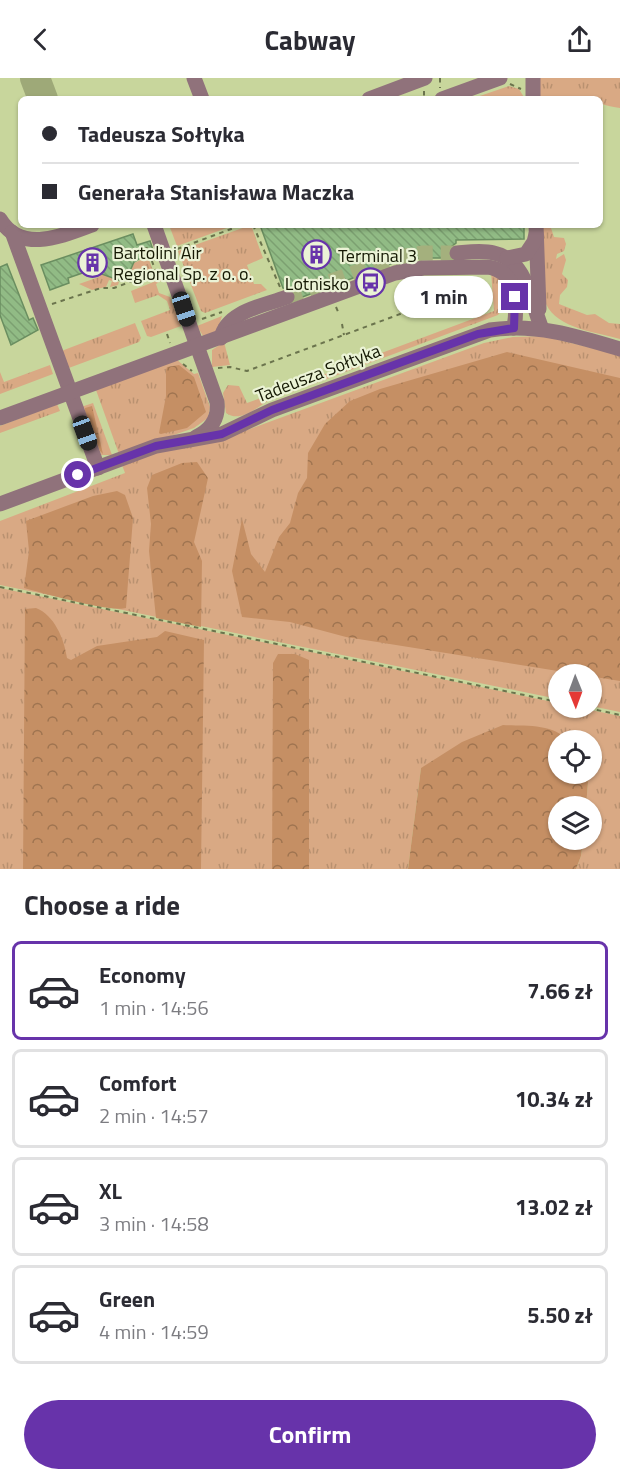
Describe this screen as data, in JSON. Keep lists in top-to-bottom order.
{
  "streets": {
    "street": ["Tadeusza Sołtyka"]
  },
  "places": {
    "building": ["Terminal 3", "Bartolini Air Regional Sp. z o. o."],
    "bus stop": ["Lotnisko"]
  },
  "north": "bottom",
  "page": {
    "header": "Cabway",
    "banner": ["Tadeusza Sołtyka", "Generała Stanisława Maczka"],
    "bubble": "1 min",
    "heading": "Choose a ride",
    "list": [
      {
        "name": "Economy",
        "note": "1 min · 14:56",
        "value": "7.66 zł"
      },
      {
        "name": "Comfort",
        "note": "2 min · 14:57",
        "value": "10.34 zł"
      },
      {
        "name": "XL",
        "note": "3 min · 14:58",
        "value": "13.02 zł"
      },
      {
        "name": "Green",
        "note": "4 min · 14:59",
        "value": "5.50 zł"
      }
    ],
    "buttons": "Confirm"
  }
}
